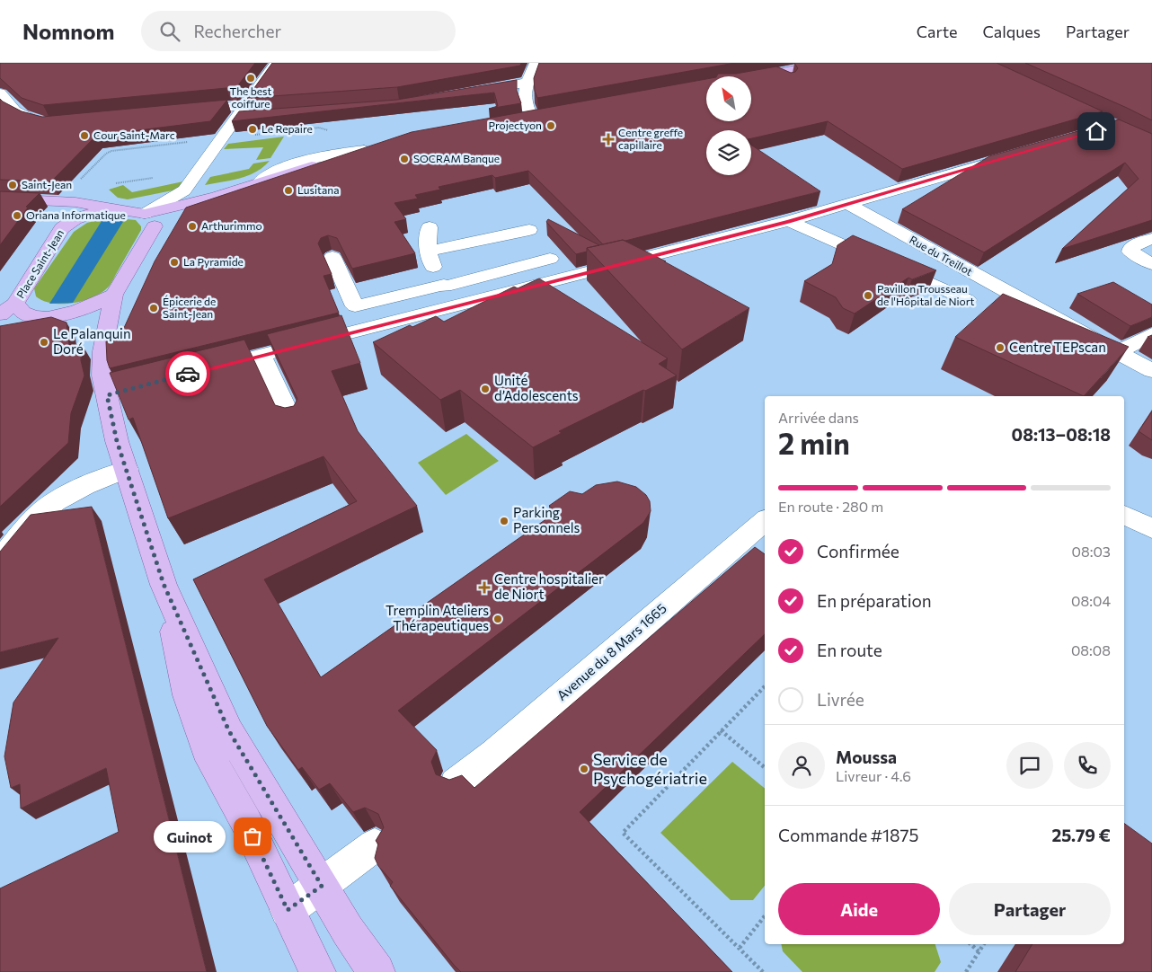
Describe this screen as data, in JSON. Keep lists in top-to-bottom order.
{
  "streets": {
    "main road": ["Place Saint-Jean"],
    "street": ["Rue du Treillot", "Avenue du 8 Mars 1665"]
  },
  "places": {
    "other": [
      "The best coiffure",
      "Projectyon",
      "Le Repaire",
      "Cour Saint-Marc",
      "SOCRAM Banque",
      "Saint-Jean",
      "Lusitana",
      "Oriana Informatique",
      "Arthurimmo",
      "La Pyramide",
      "Pavillon Trousseau de l'Hôpital de Niort",
      "Épicerie de Saint-Jean",
      "Le Palanquin Doré",
      "Centre TEPscan",
      "Unité d’Adolescents",
      "Parking Personnels",
      "Tremplin Ateliers Thérapeutiques",
      "Service de Psychogériatrie",
      "Guinot"
    ],
    "health": ["Centre greffe capillaire", "Centre hospitalier de Niort"]
  },
  "north": "top left",
  "page": {
    "header": "Nomnom",
    "search": "Rechercher",
    "nav": ["Carte", "Calques", "Partager"],
    "heading": ["2 min", "Arrivée dans", "08:13–08:18"],
    "panel": [
      "Moussa",
      "Livreur · 4.6",
      "Commande #1875",
      "25.79 €"
    ],
    "bar": "En route · 280 m",
    "list": [
      ["Confirmée", "08:03"],
      ["En préparation", "08:04"],
      ["En route", "08:08"],
      "Livrée"
    ],
    "bubble": "Guinot",
    "buttons": ["Aide", "Partager"]
  }
}
